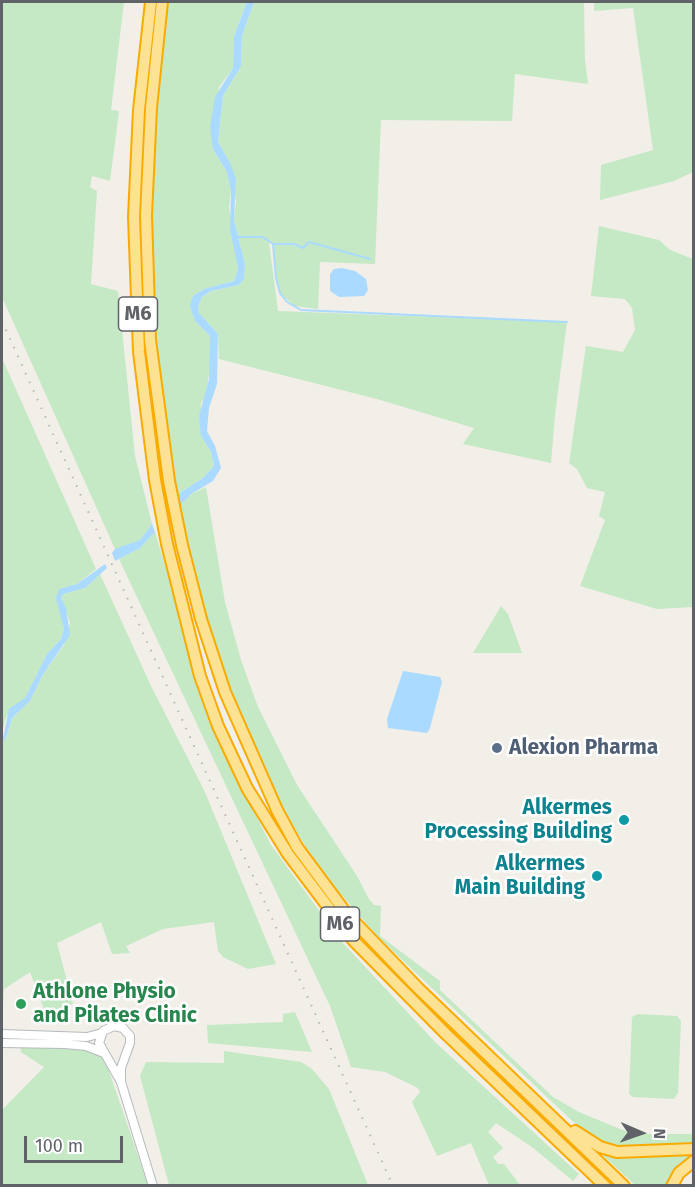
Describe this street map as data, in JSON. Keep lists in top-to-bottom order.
{
  "streets": {
    "highway": ["M6"]
  },
  "places": [
    "Alexion Pharma",
    "Alkermes Processing Building",
    "Alkermes Main Building",
    "Athlone Physio and Pilates Clinic"
  ],
  "scale_bar": "100 m",
  "north": "right"
}
